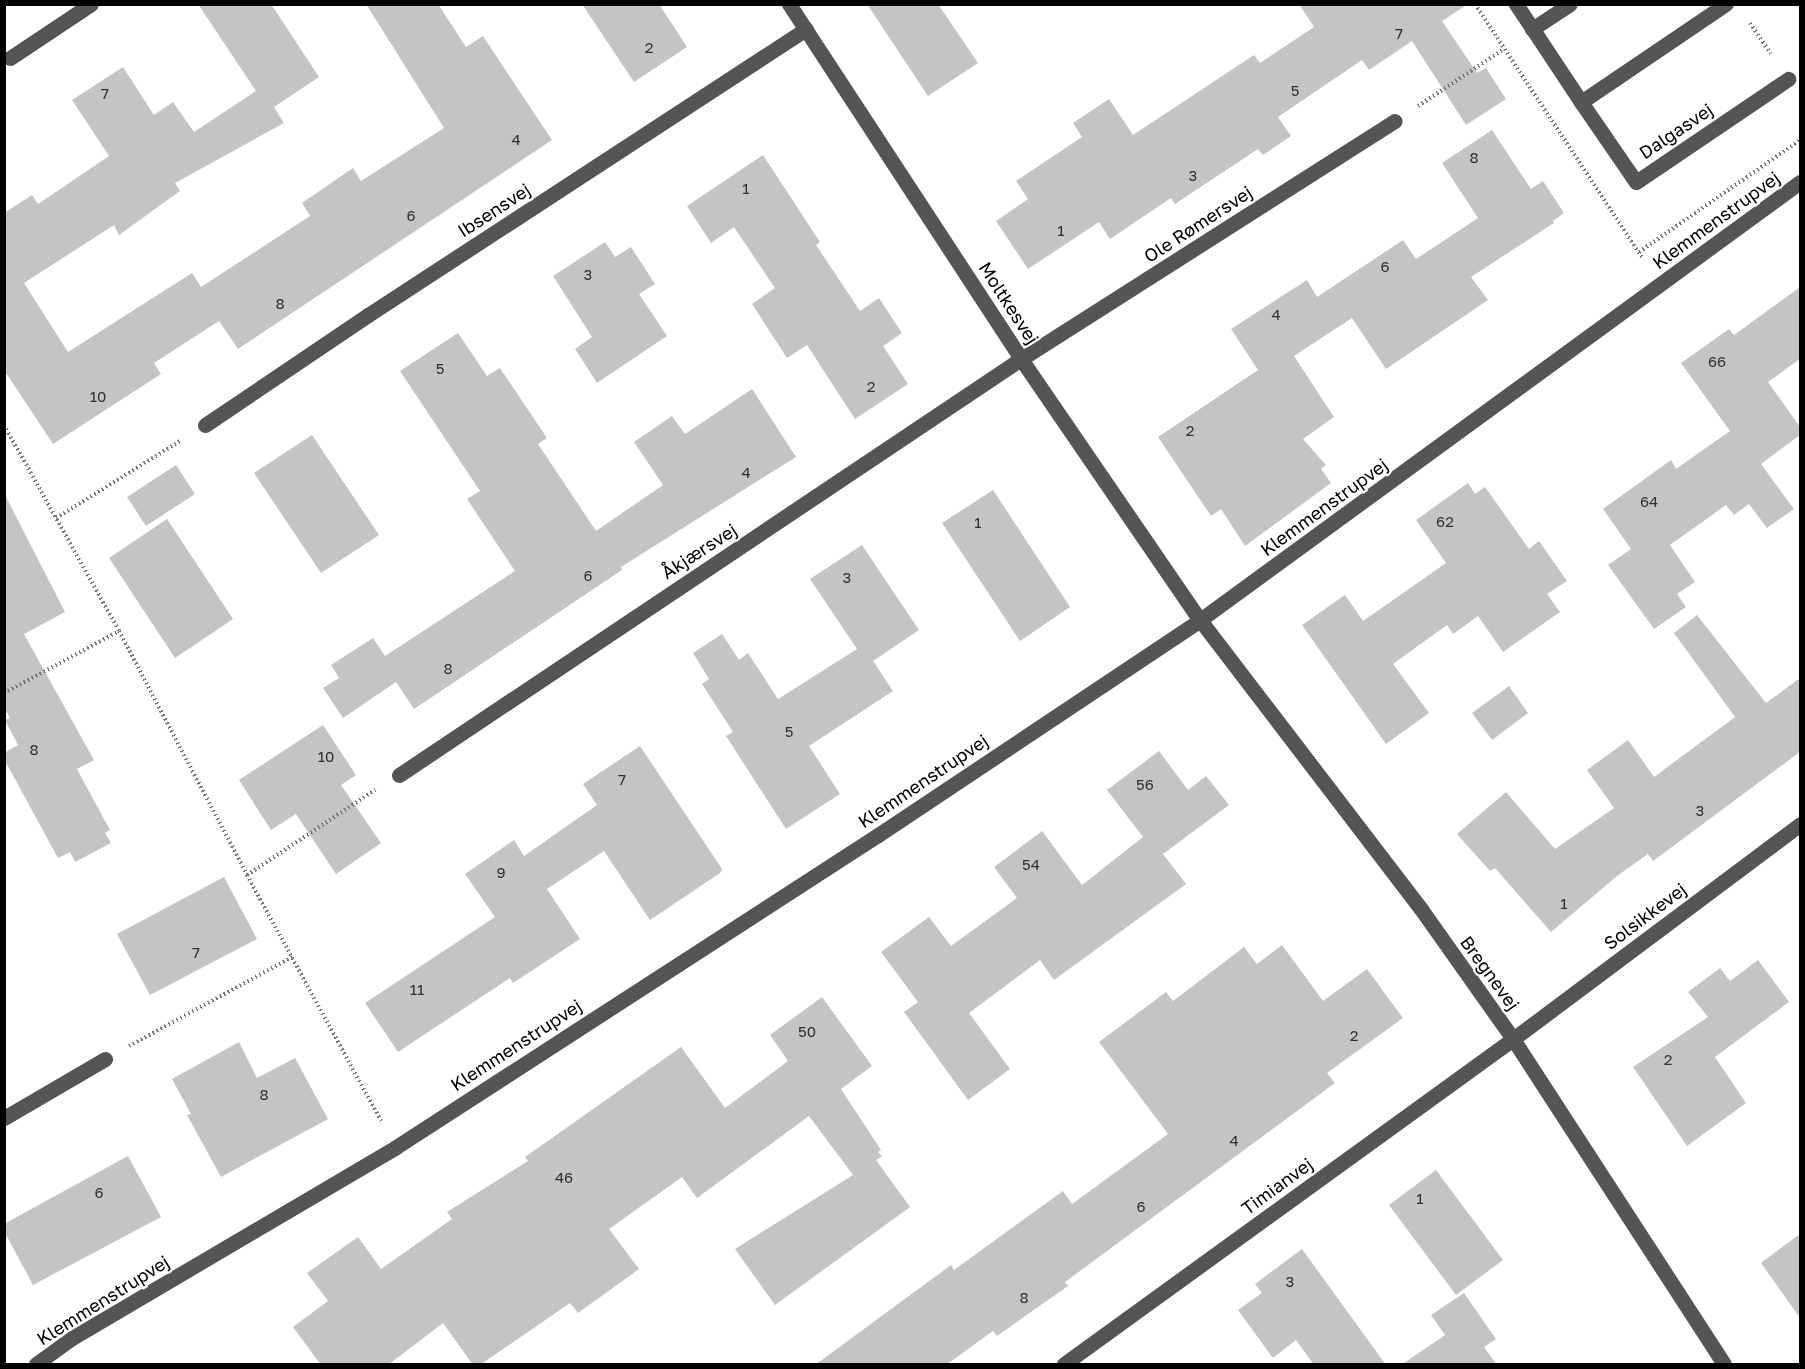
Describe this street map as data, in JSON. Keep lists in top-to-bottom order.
{
  "streets": {
    "street": [
      "Dalgasvej",
      "Ibsensvej",
      "Klemmenstrupvej",
      "Ole Rømersvej",
      "Moltkesvej",
      "Åkjærsvej",
      "Solsikkevej",
      "Bregnevej",
      "Timianvej"
    ]
  },
  "crossings": [
    ["Ibsensvej", "Moltkesvej"],
    ["Klemmenstrupvej", "Moltkesvej"],
    ["Klemmenstrupvej", "Bregnevej"],
    ["Ole Rømersvej", "Moltkesvej"],
    ["Ole Rømersvej", "Åkjærsvej"],
    ["Moltkesvej", "Åkjærsvej"],
    ["Moltkesvej", "Bregnevej"],
    ["Solsikkevej", "Bregnevej"],
    ["Solsikkevej", "Timianvej"],
    ["Bregnevej", "Timianvej"]
  ],
  "house_numbers": [
    "7",
    "2",
    "5",
    "7",
    "4",
    "8",
    "3",
    "1",
    "6",
    "1",
    "6",
    "3",
    "8",
    "4",
    "66",
    "5",
    "2",
    "10",
    "2",
    "4",
    "64",
    "62",
    "1",
    "6",
    "3",
    "8",
    "5",
    "8",
    "10",
    "7",
    "56",
    "3",
    "54",
    "9",
    "1",
    "7",
    "11",
    "50",
    "2",
    "2",
    "8",
    "4",
    "46",
    "6",
    "1",
    "6",
    "3",
    "8"
  ]
}
